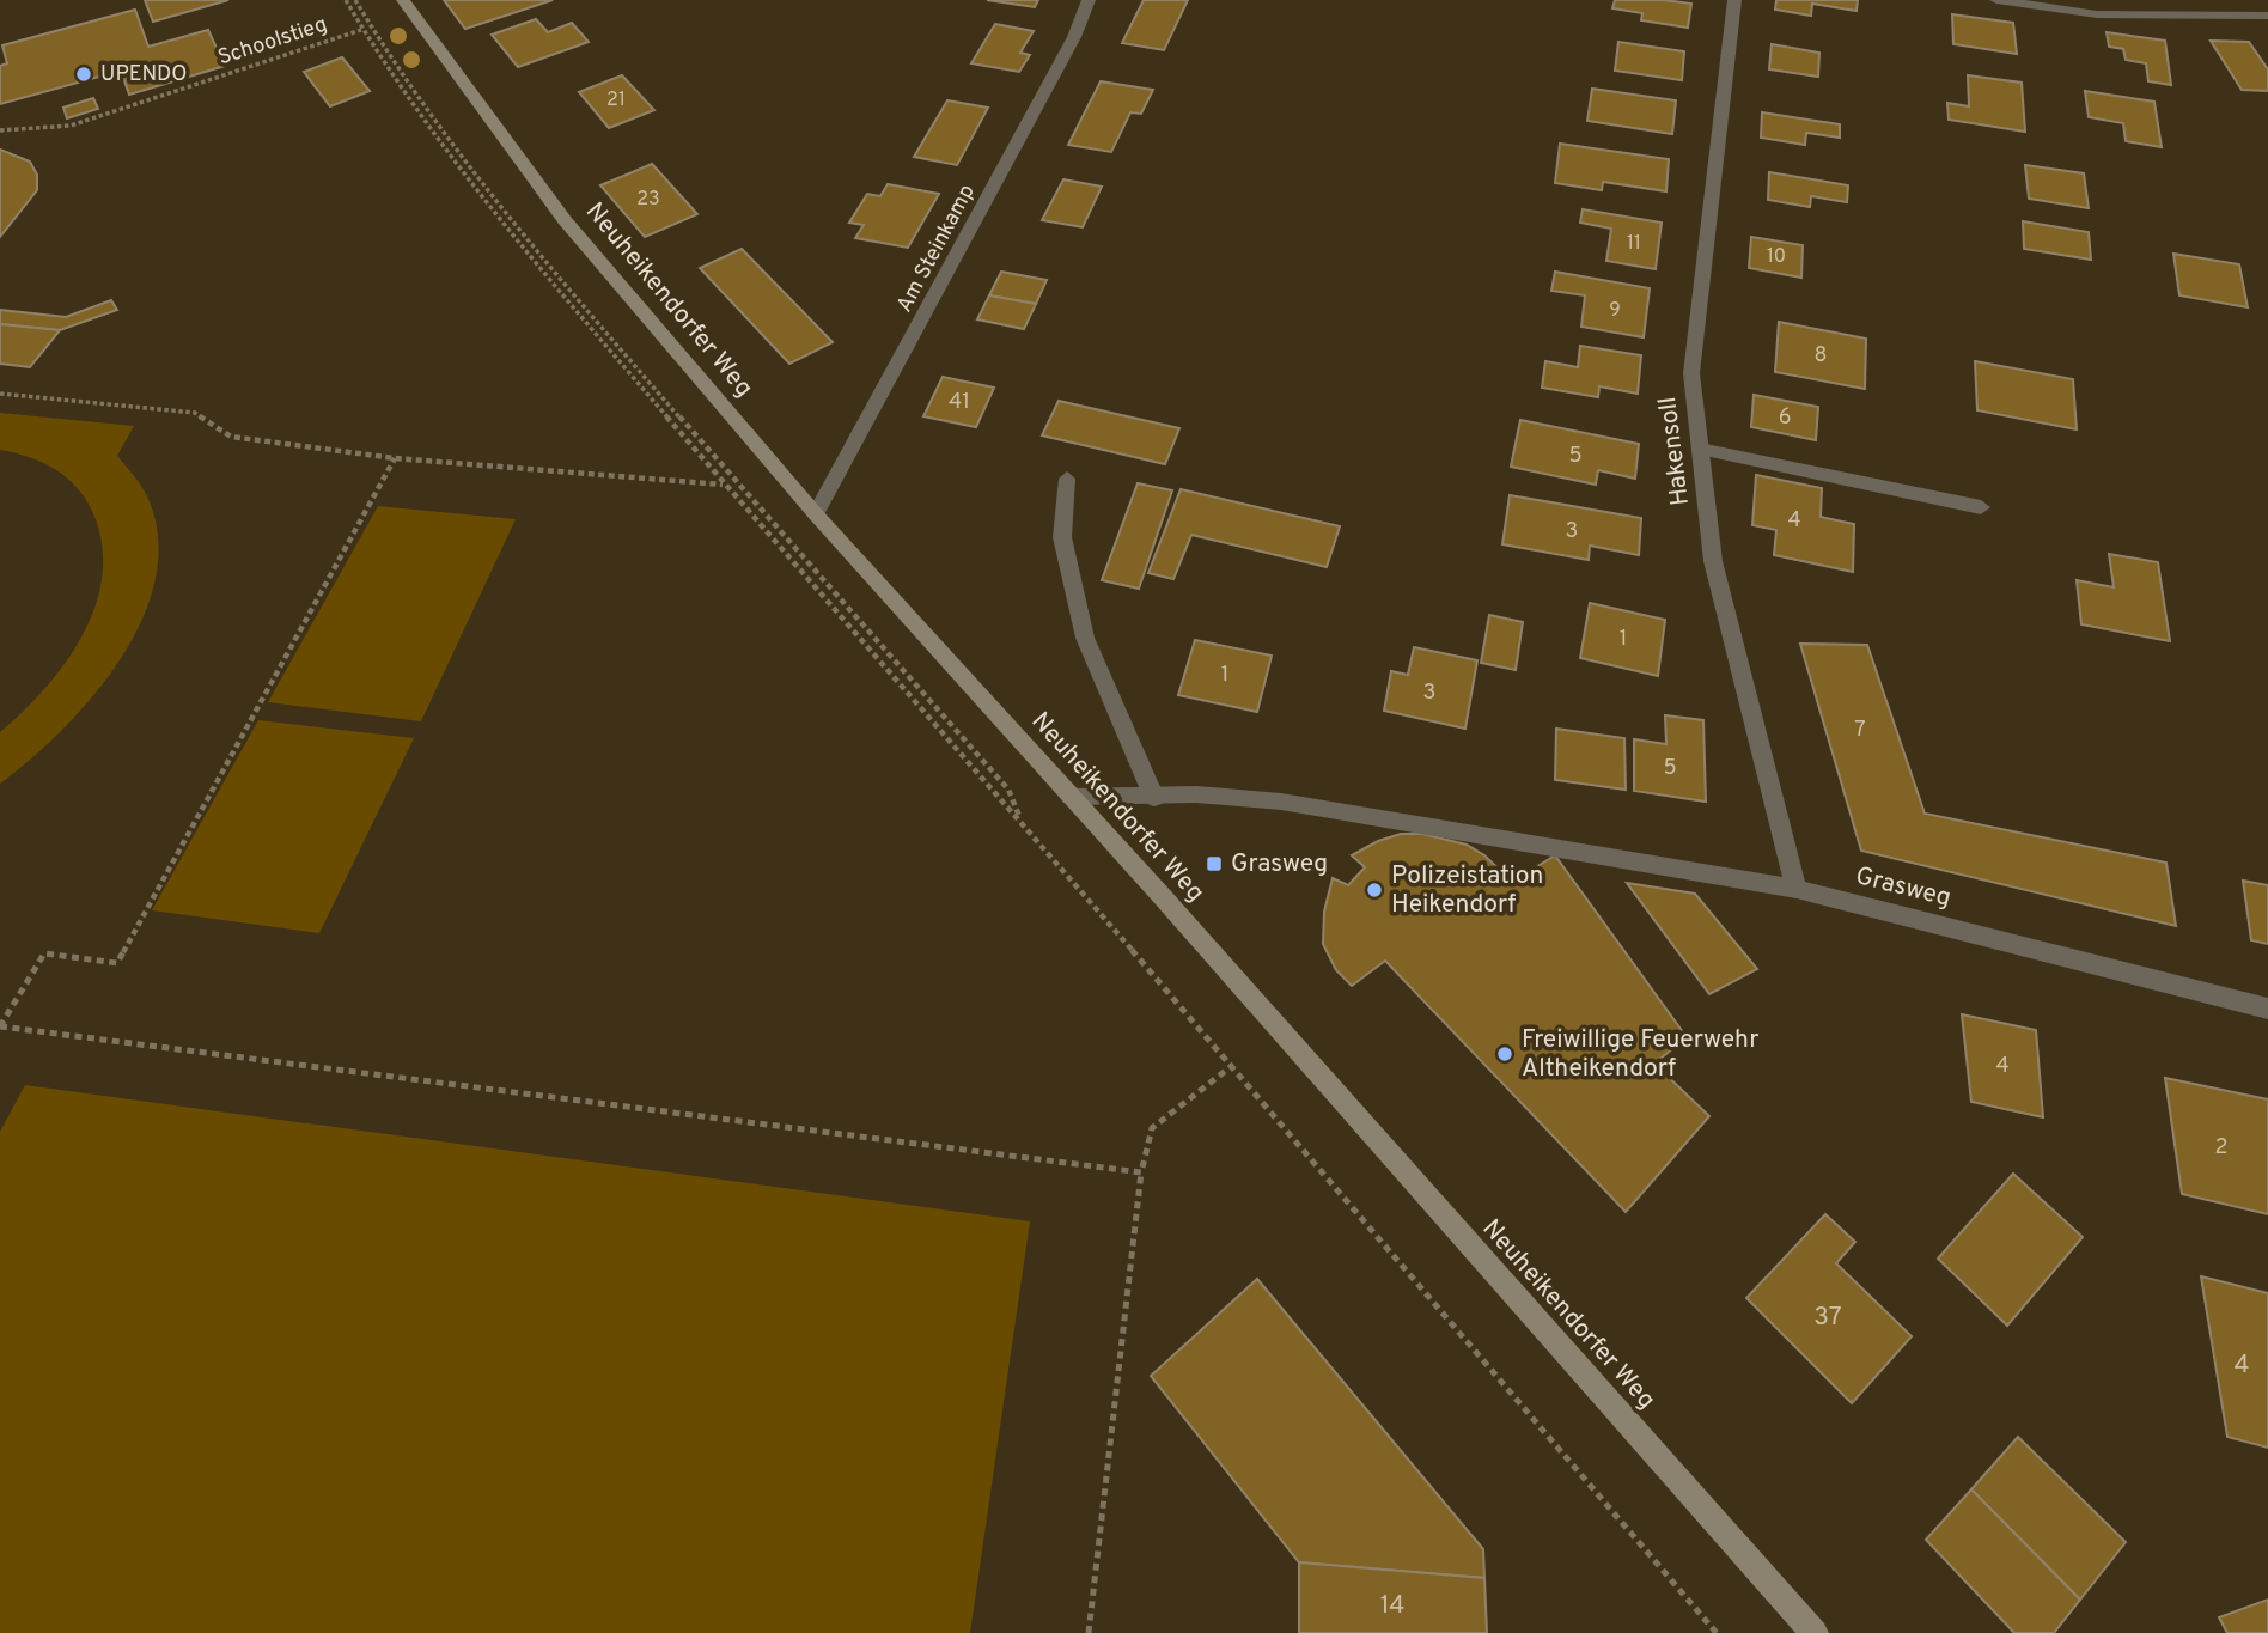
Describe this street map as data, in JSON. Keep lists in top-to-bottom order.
{
  "streets": {
    "street": [
      "Am Steinkamp",
      "Neuheikendorfer Weg",
      "Hakensoll",
      "Grasweg"
    ],
    "path": ["Schoolstieg"]
  },
  "crossings": [
    ["Am Steinkamp", "Neuheikendorfer Weg"],
    ["Neuheikendorfer Weg", "Grasweg"],
    ["Hakensoll", "Grasweg"]
  ],
  "places": {
    "other": ["UPENDO", "Polizeistation Heikendorf", "Freiwillige Feuerwehr Altheikendorf"],
    "transit": ["Grasweg"]
  },
  "house_numbers": [
    "21",
    "23",
    "11",
    "10",
    "9",
    "8",
    "41",
    "6",
    "5",
    "4",
    "3",
    "1",
    "1",
    "3",
    "7",
    "5",
    "4",
    "2",
    "37",
    "4",
    "14"
  ]
}
